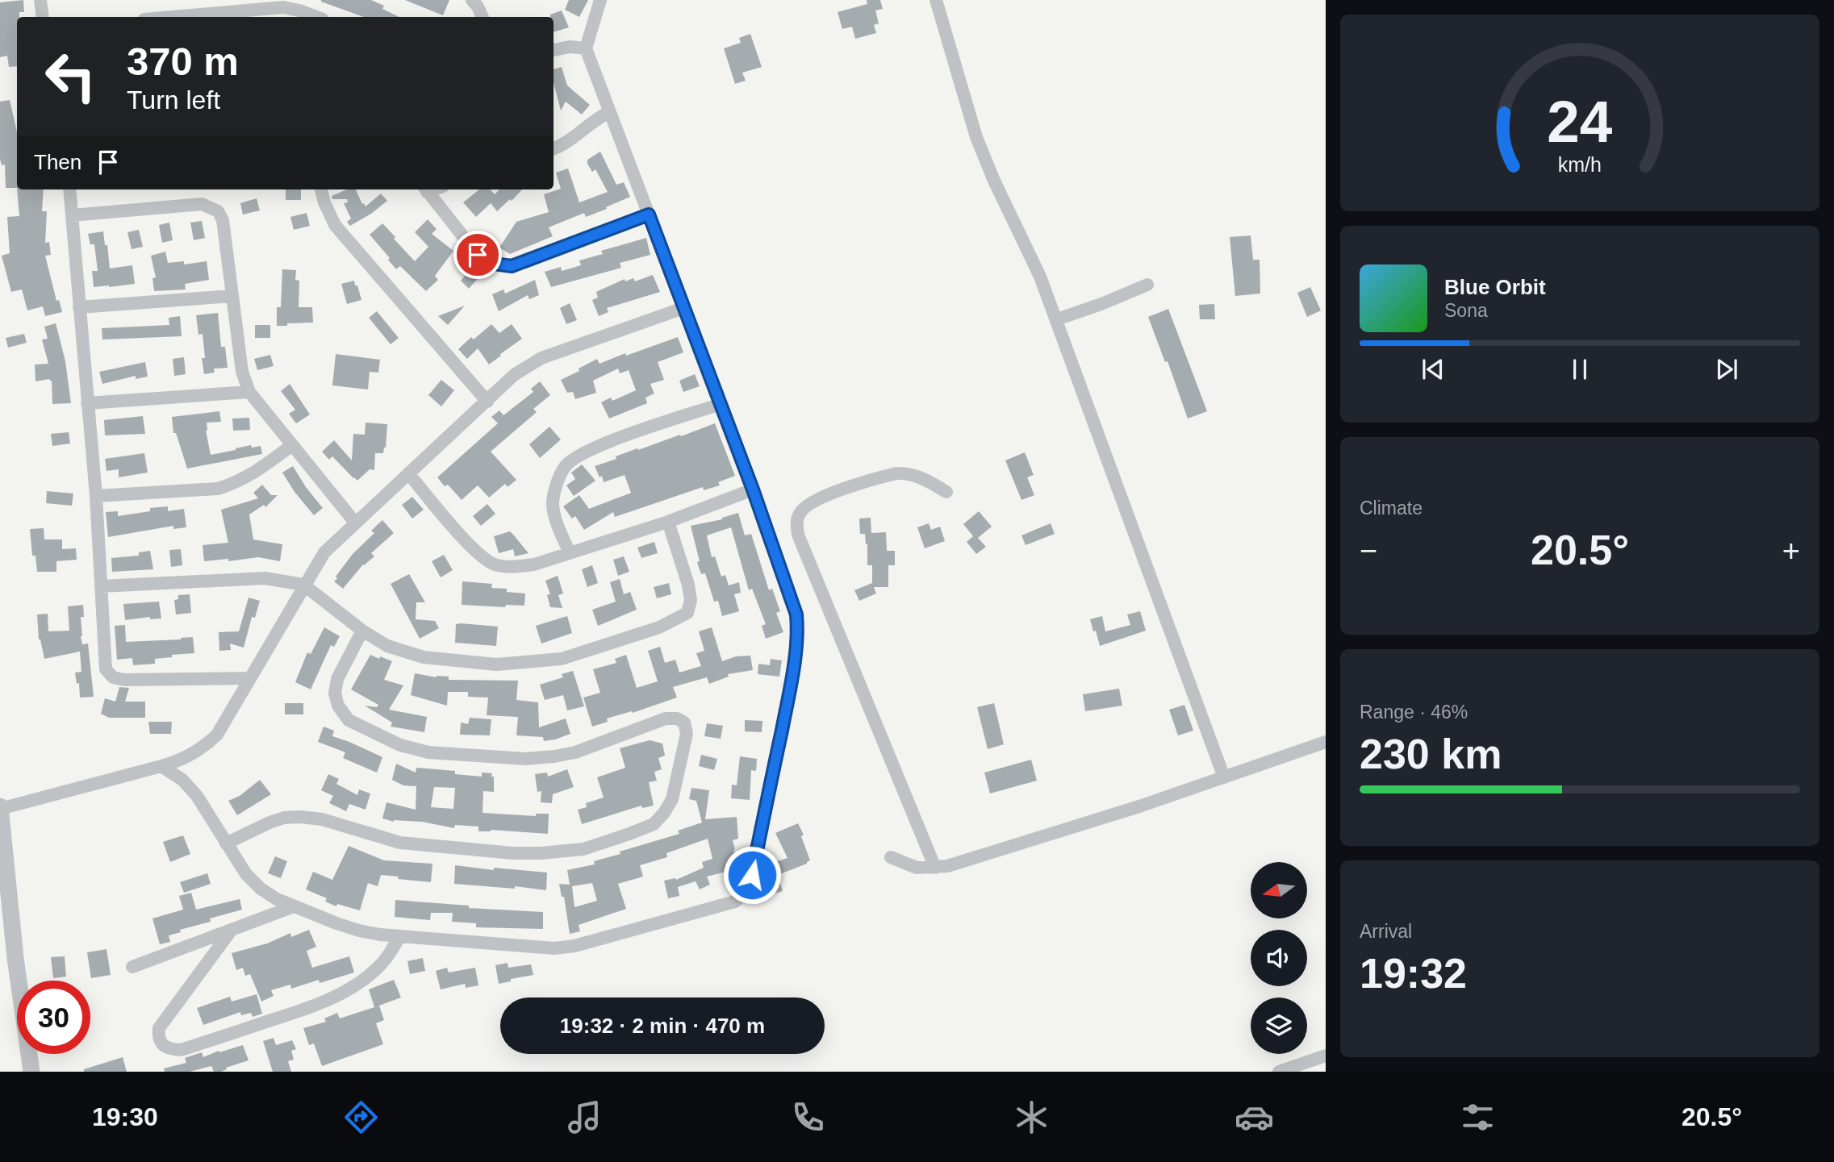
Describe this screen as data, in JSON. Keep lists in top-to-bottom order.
{
  "north": "left",
  "page": {
    "turn": ["370 m", "Turn left"],
    "then": "Then",
    "song": ["Blue Orbit", "Sona"],
    "tile": [
      "Climate",
      ["Range · 46%", "230 km"],
      ["Arrival", "19:32"]
    ],
    "heat": ["−", "20.5°", "+"],
    "limit": "30",
    "trip": "19:32 · 2 min · 470 m",
    "tabs": ["19:30", "20.5°"],
    "gauge": ["24", "km/h"]
  }
}
